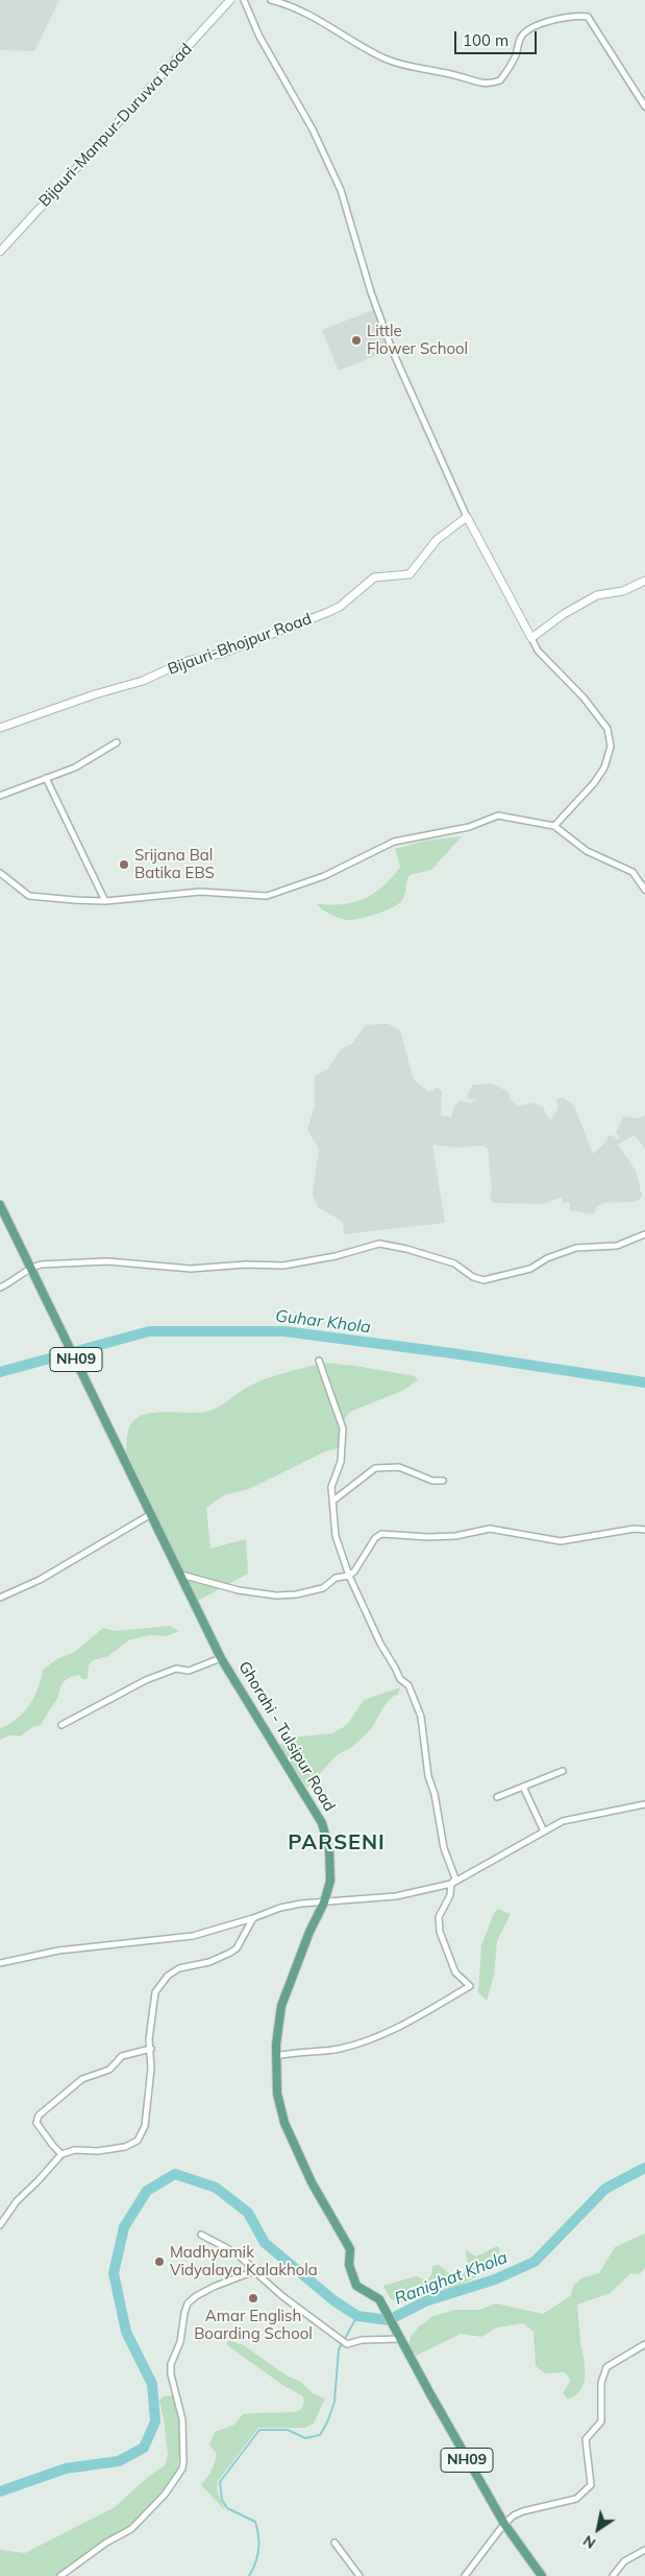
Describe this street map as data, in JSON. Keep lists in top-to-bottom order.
{
  "streets": {
    "main road": ["NH09", "Ghorahi - Tulsipur Road"],
    "street": ["Bijauri-Manpur-Duruwa Road", "Bijauri-Bhojpur Road"]
  },
  "crossings": [
    ["NH09", "Ghorahi - Tulsipur Road"]
  ],
  "districts": ["PARSENI"],
  "water": ["Guhar Khola", "Ranighat Khola"],
  "places": [
    "Little Flower School",
    "Srijana Bal Batika EBS",
    "Madhyamik Vidyalaya Kalakhola",
    "Amar English Boarding School"
  ],
  "scale_bar": "100 m",
  "north": "bottom left"
}
